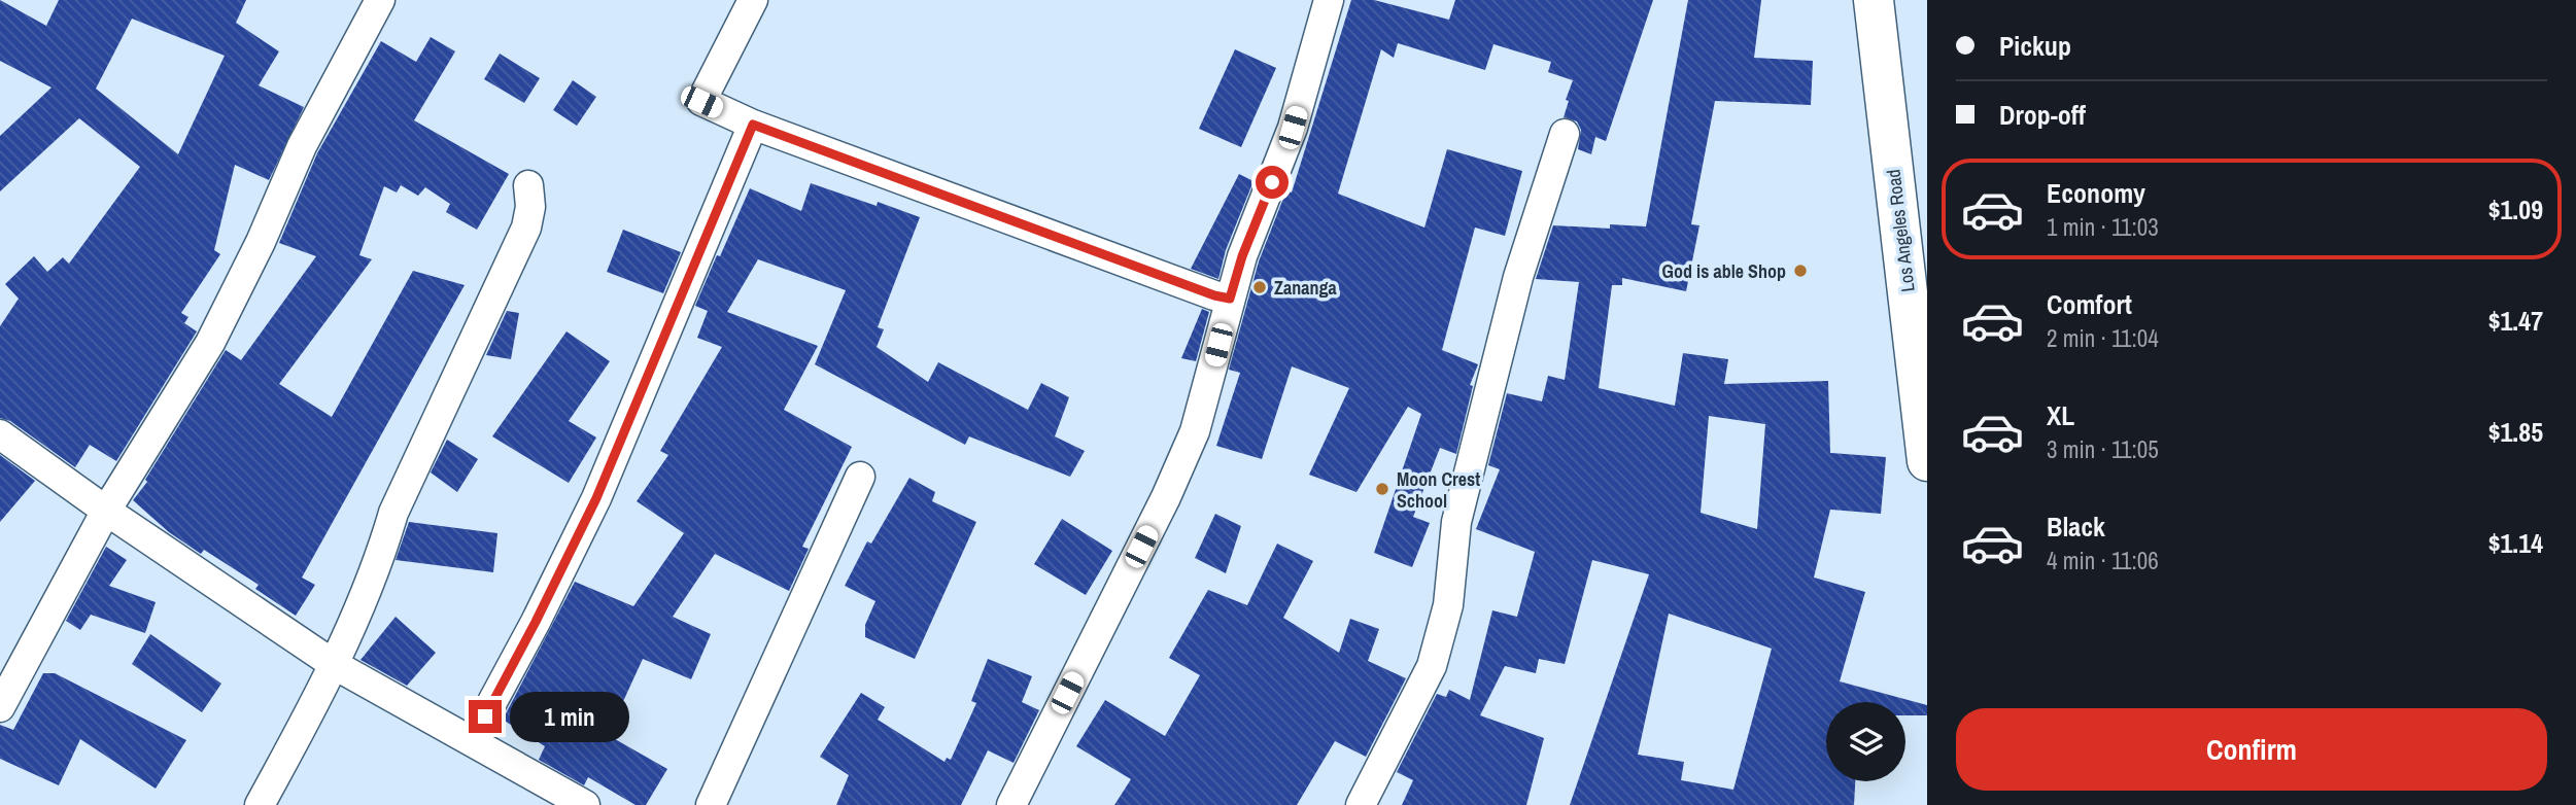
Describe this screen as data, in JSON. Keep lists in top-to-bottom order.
{
  "streets": {
    "main road": ["Los Angeles Road"]
  },
  "places": ["God is able Shop", "Zananga", "Moon Crest School"],
  "page": {
    "banner": ["Pickup", "Drop-off"],
    "list": [
      {
        "name": "Economy",
        "note": "1 min · 11:03",
        "value": "$1.09"
      },
      {
        "name": "Comfort",
        "note": "2 min · 11:04",
        "value": "$1.47"
      },
      {
        "name": "XL",
        "note": "3 min · 11:05",
        "value": "$1.85"
      },
      {
        "name": "Black",
        "note": "4 min · 11:06",
        "value": "$1.14"
      }
    ],
    "bubble": "1 min",
    "buttons": "Confirm"
  }
}
